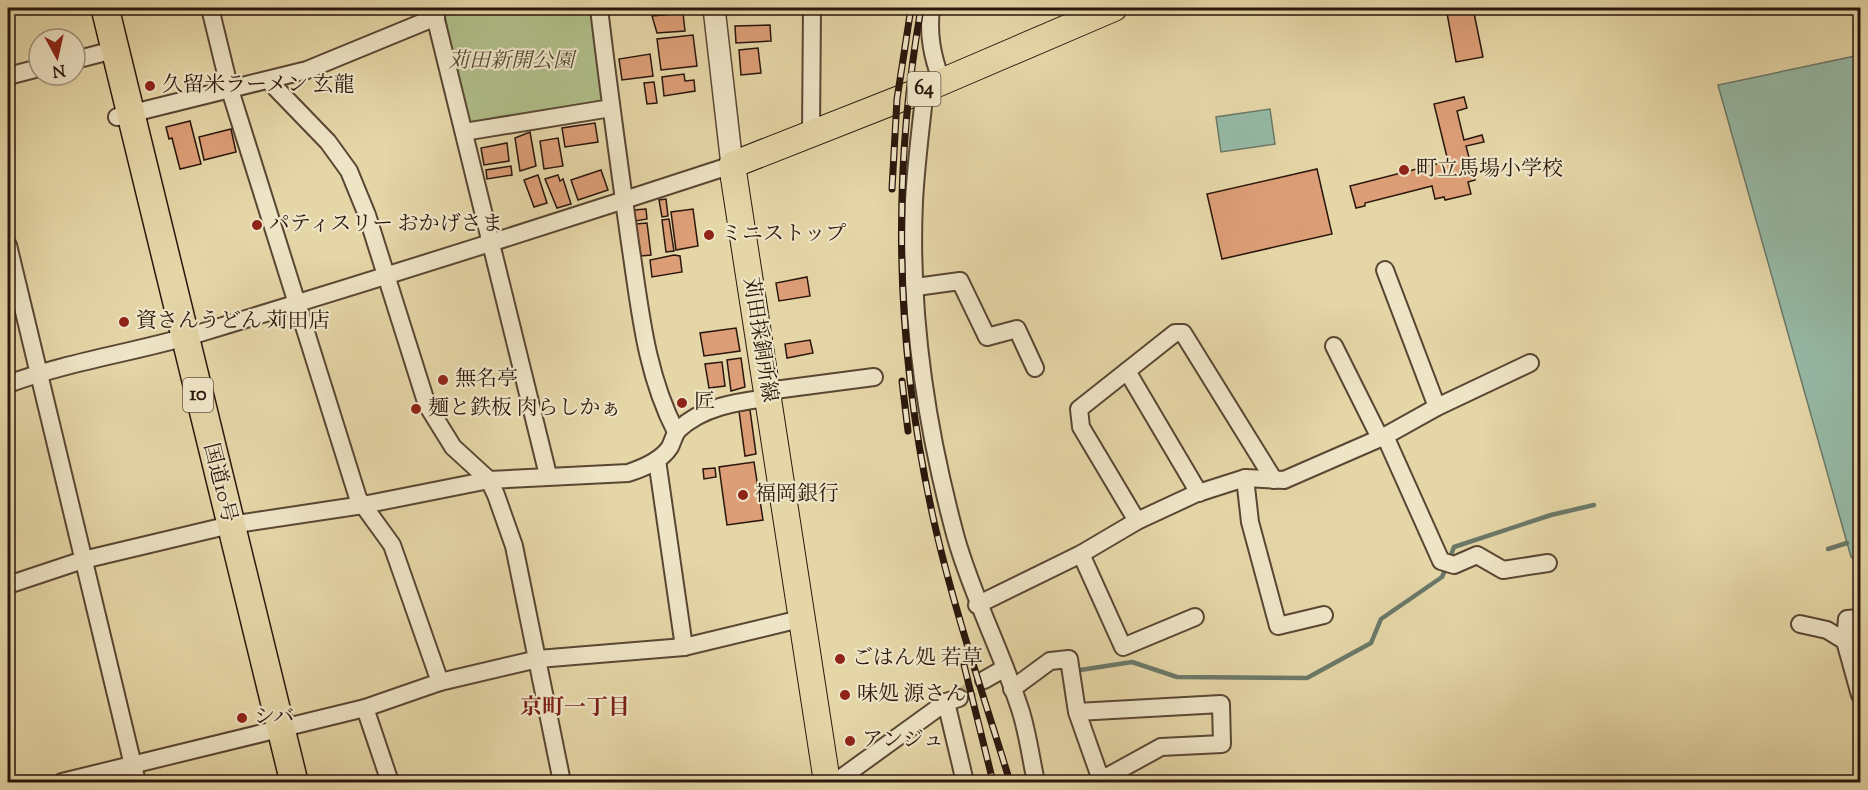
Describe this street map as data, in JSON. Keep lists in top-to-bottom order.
{
  "streets": {
    "highway": ["10", "国道10号"],
    "main road": ["64", "苅田採銅所線"]
  },
  "crossings": [
    ["64", "苅田採銅所線"]
  ],
  "districts": ["京町一丁目"],
  "parks": ["苅田新開公園"],
  "places": [
    "久留米ラーメン 玄龍",
    "町立馬場小学校",
    "パティスリー おかげさま",
    "ミニストップ",
    "資さんうどん 苅田店",
    "無名亭",
    "匠",
    "麺と鉄板 肉らしかぁ",
    "福岡銀行",
    "ごはん処 若草",
    "味処 源さん",
    "シバ",
    "アンジュ"
  ],
  "north": "bottom"
}
